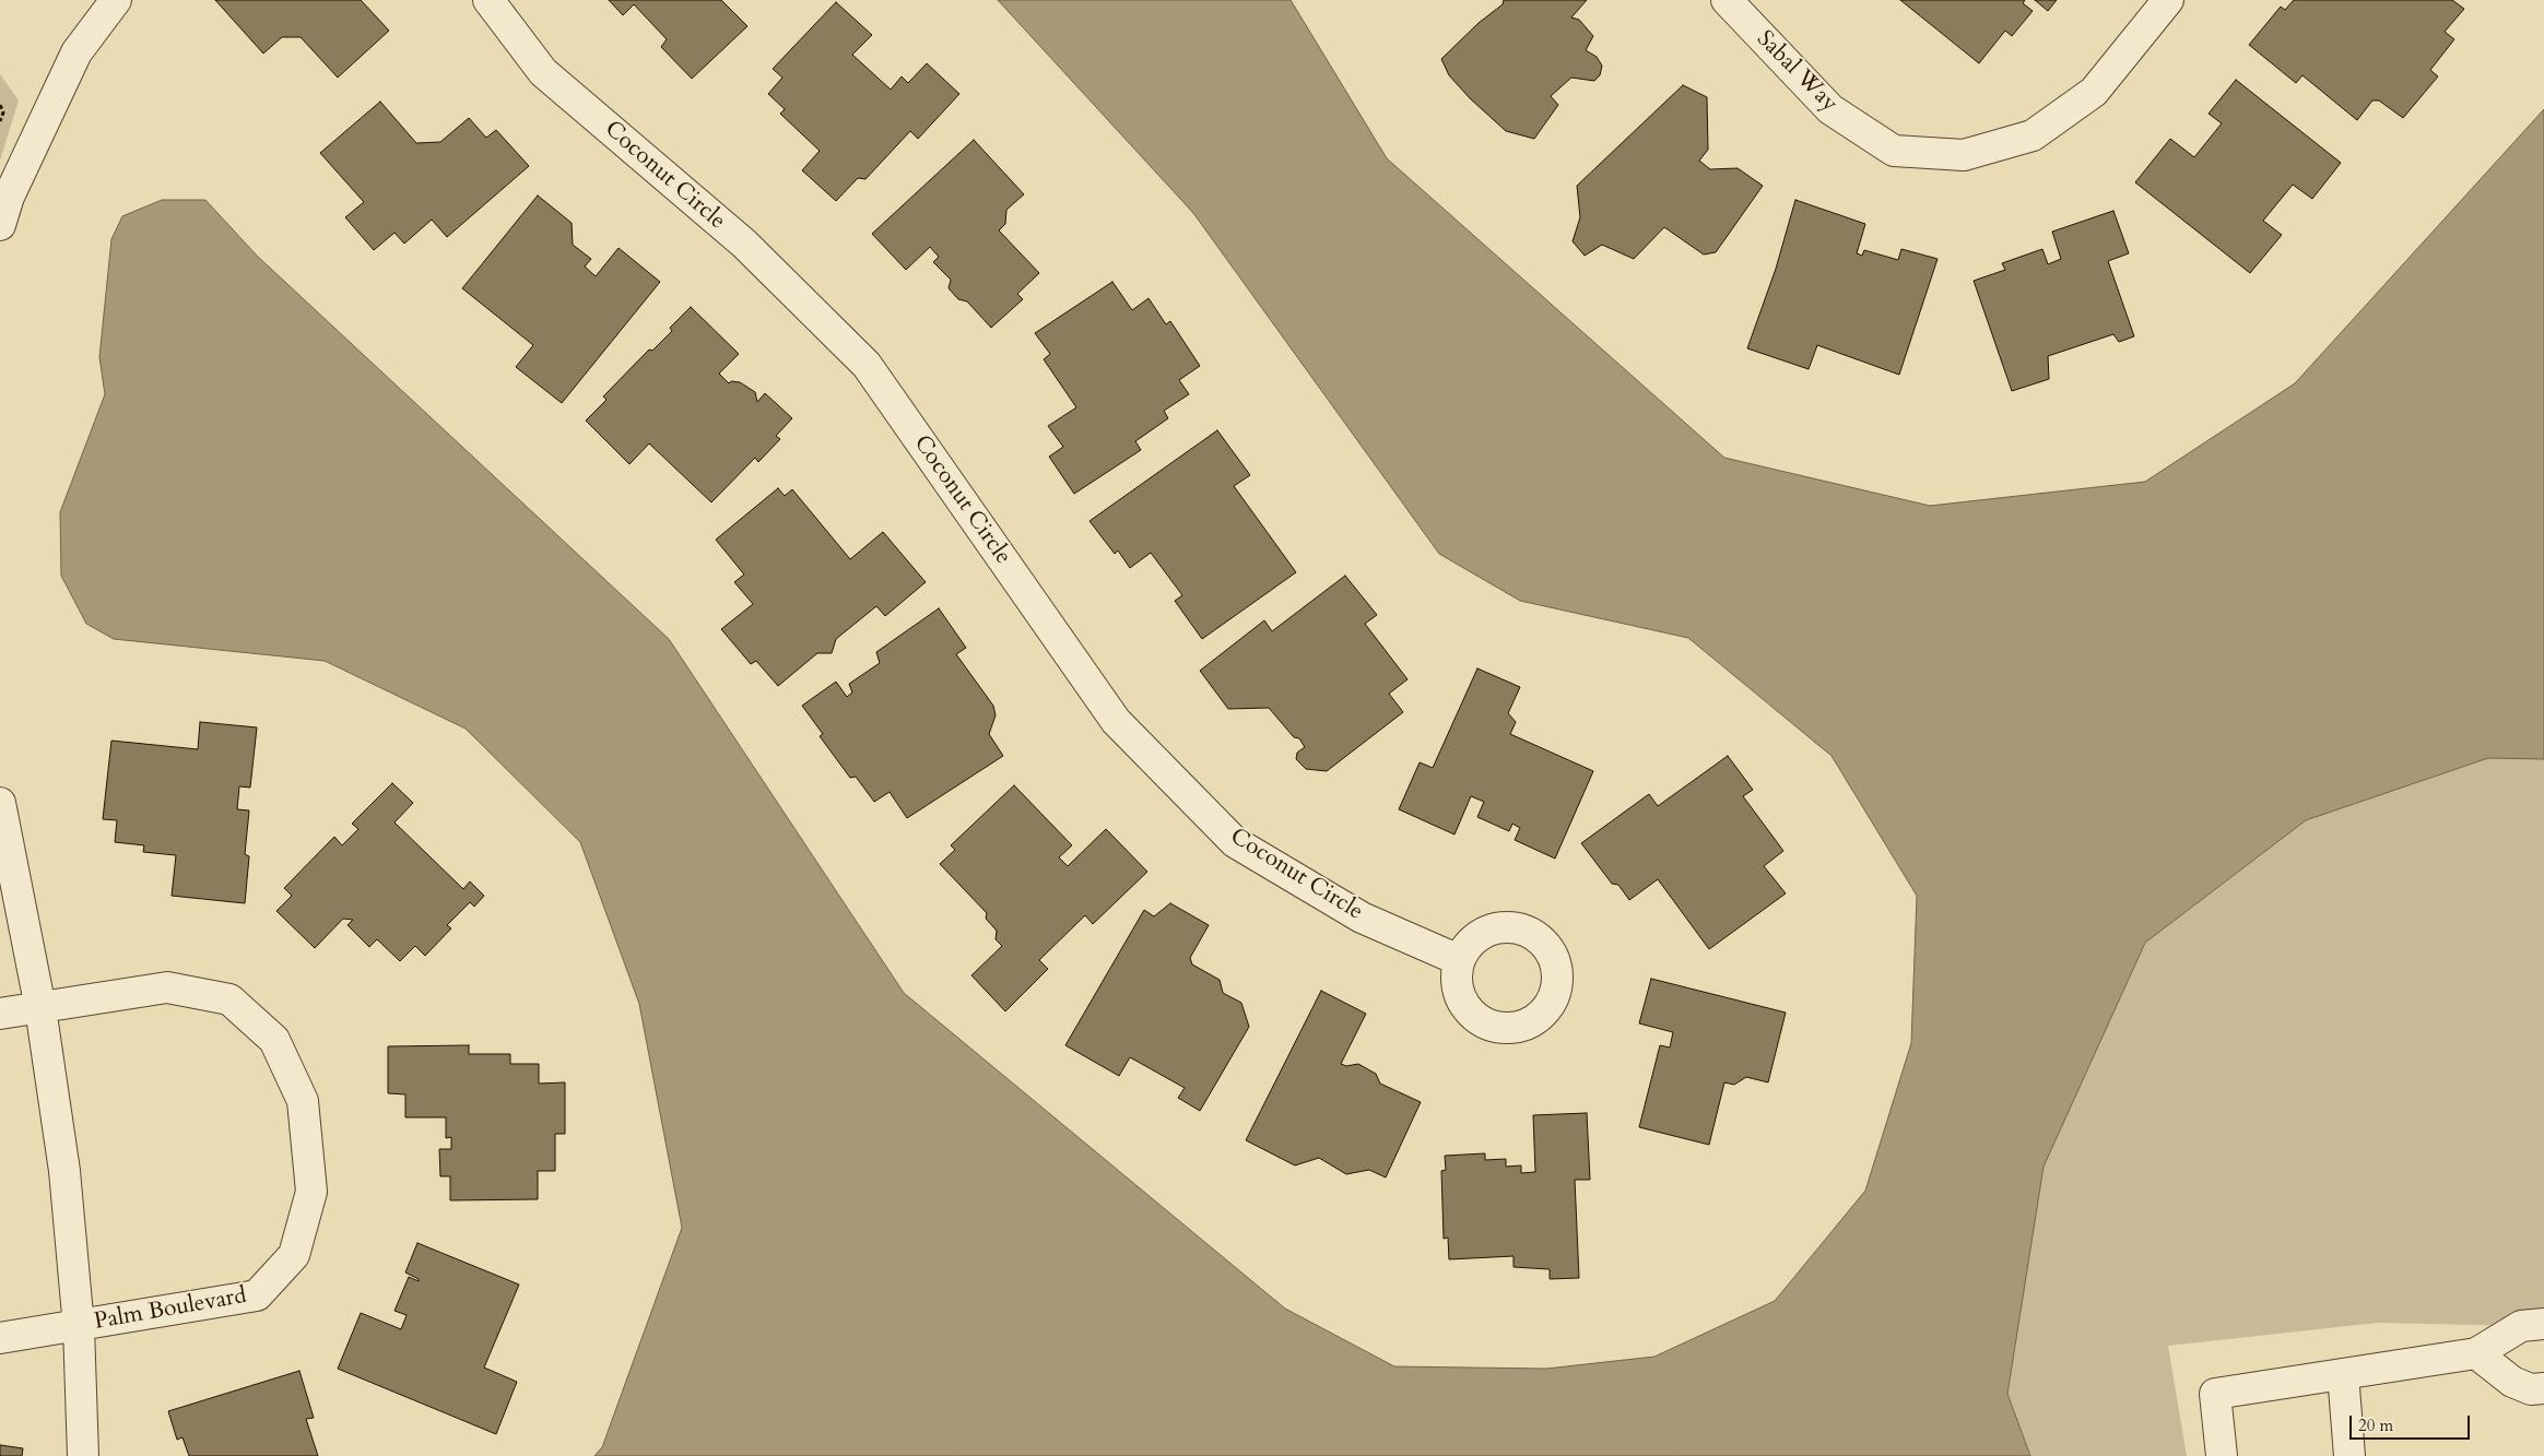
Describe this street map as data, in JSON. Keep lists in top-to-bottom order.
{
  "streets": {
    "street": ["Sabal Way", "Coconut Circle", "Palm Boulevard"]
  },
  "scale_bar": "20 m"
}
